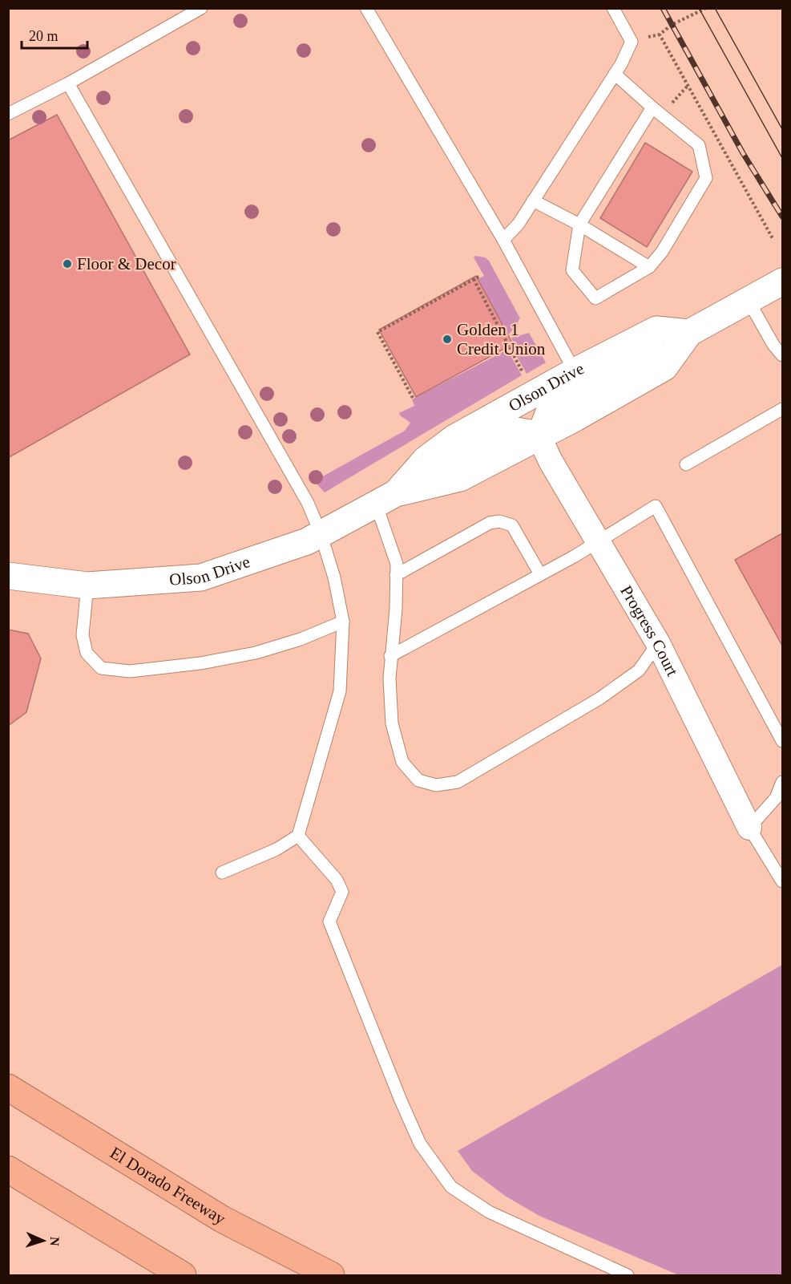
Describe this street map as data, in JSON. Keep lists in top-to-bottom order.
{
  "streets": {
    "highway": ["El Dorado Freeway"],
    "street": ["Olson Drive", "Progress Court"]
  },
  "crossings": [
    ["Olson Drive", "Progress Court"]
  ],
  "places": ["Floor & Decor", "Golden 1 Credit Union"],
  "scale_bar": "20 m",
  "north": "right"
}
